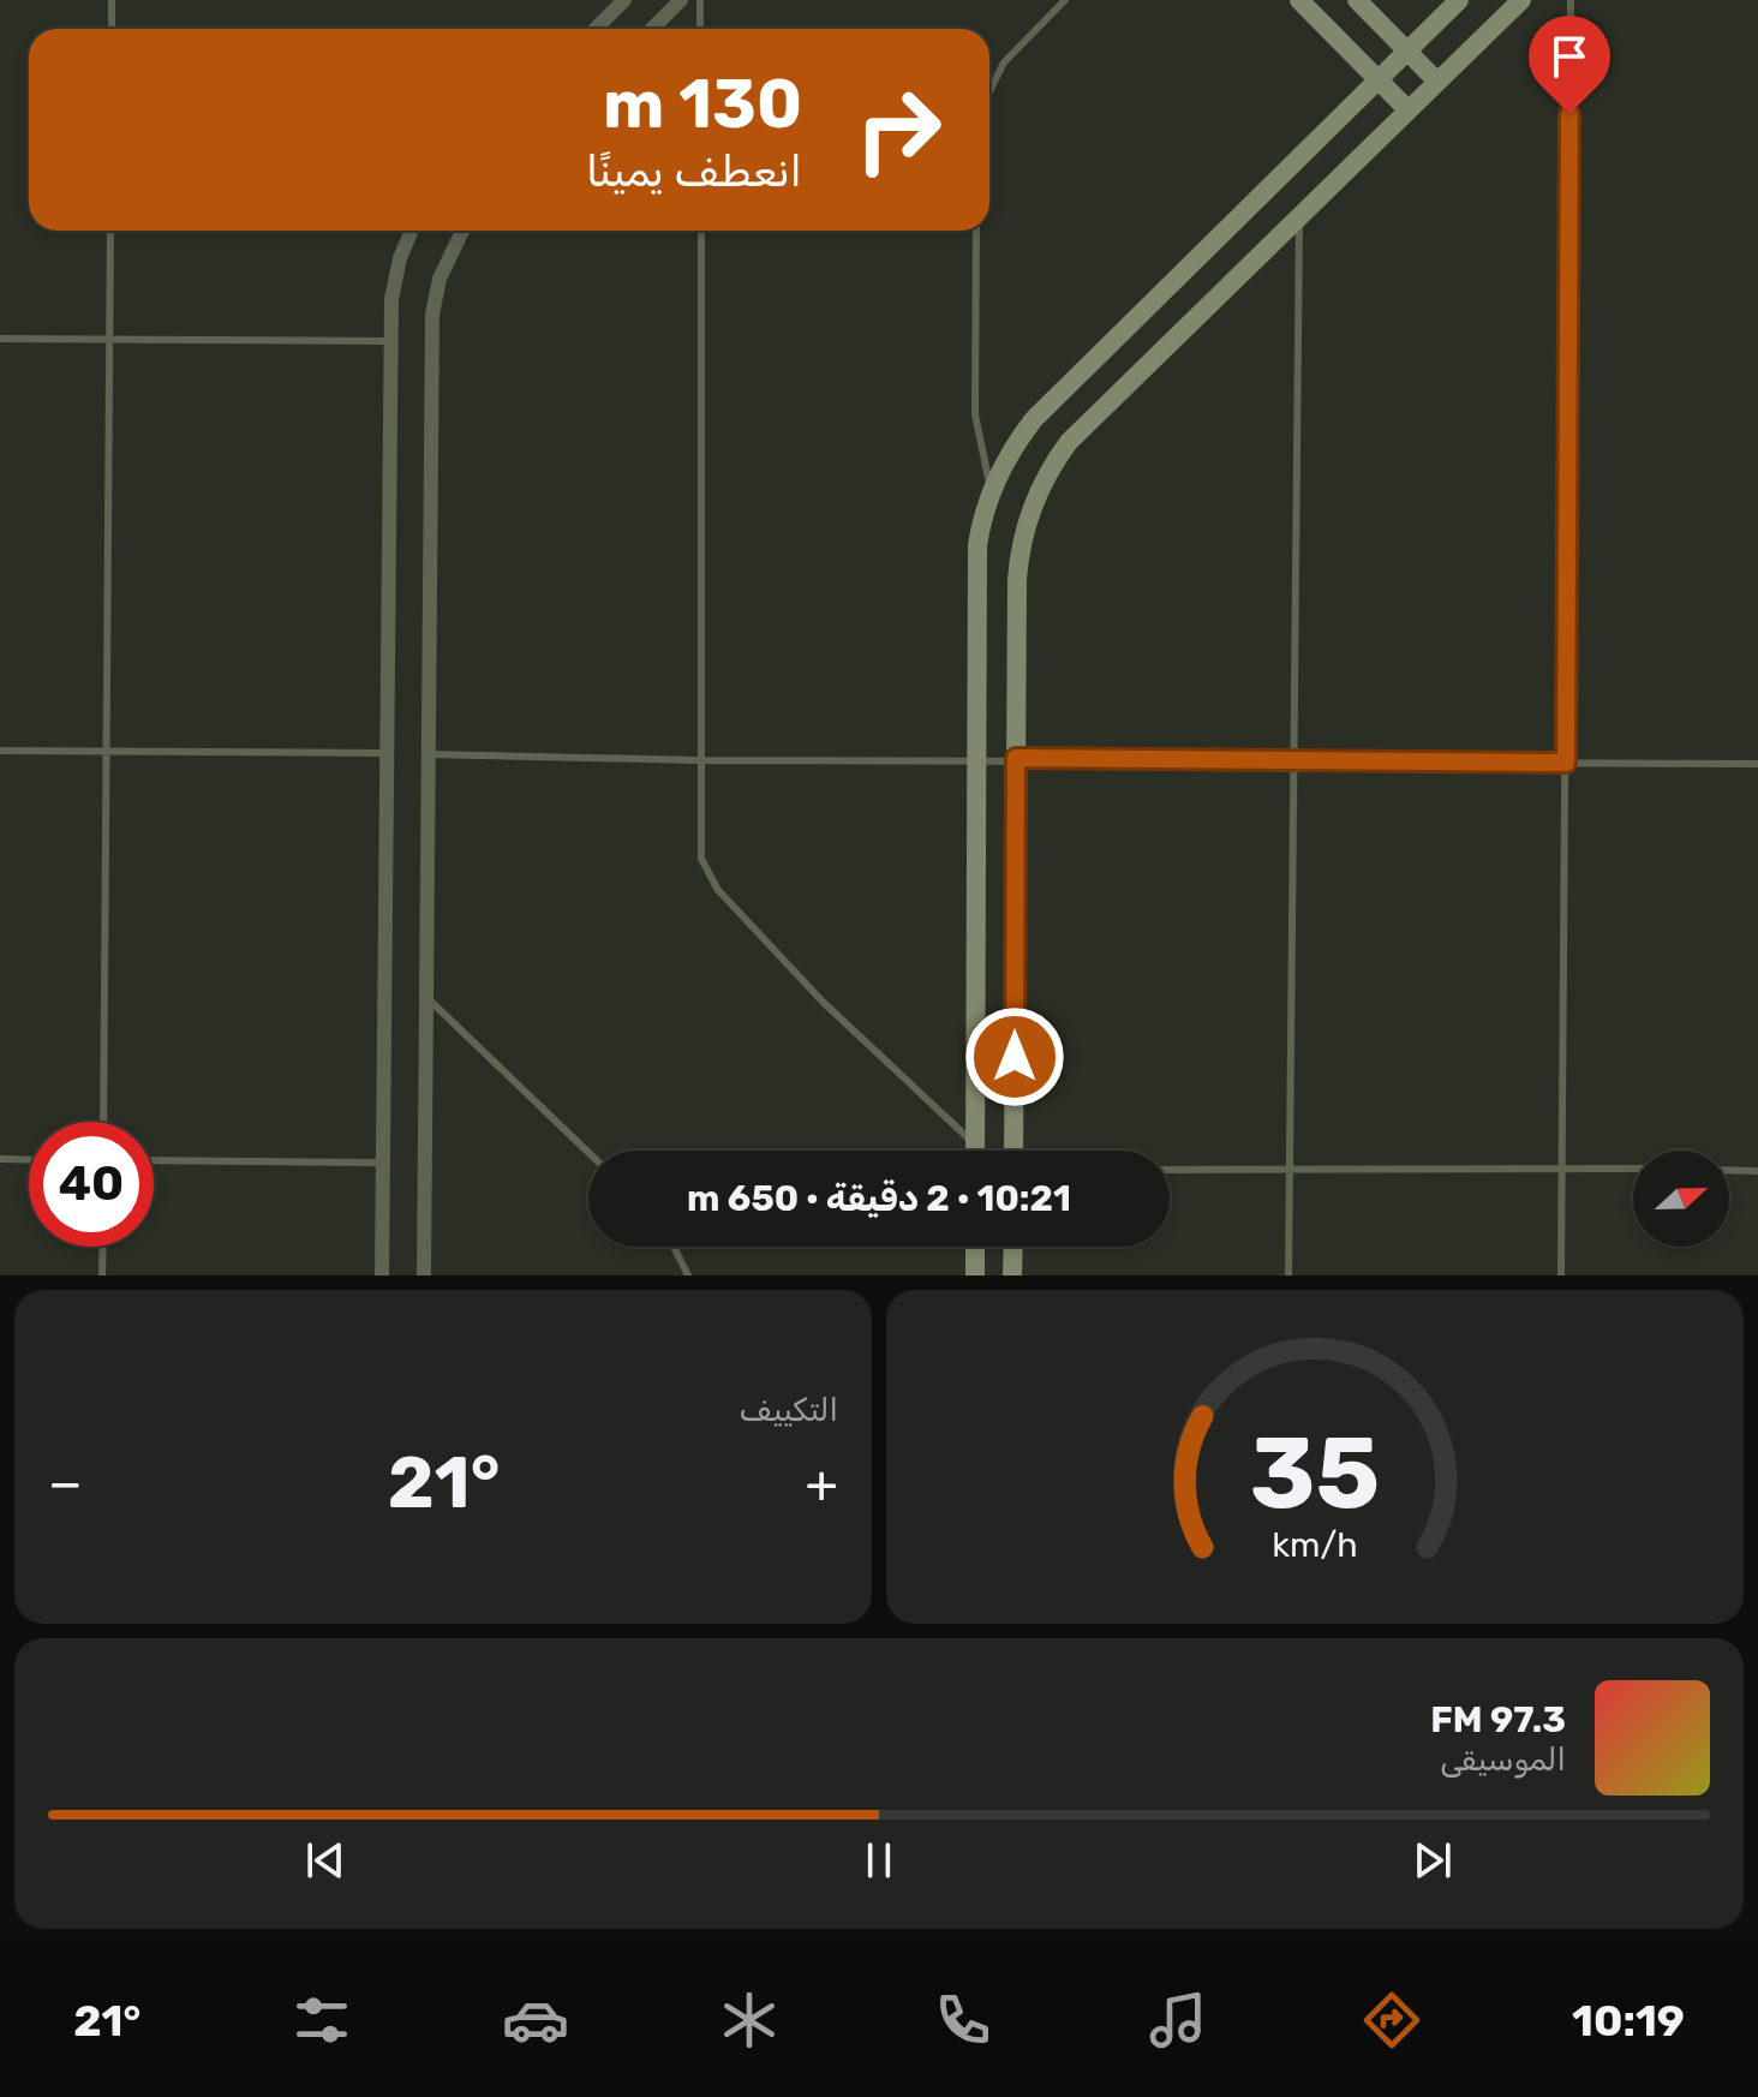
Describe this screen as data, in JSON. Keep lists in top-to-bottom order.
{
  "north": "right",
  "page": {
    "turn": ["130 m", "انعطف يمينًا"],
    "limit": "40",
    "trip": "10:21 · 2 دقيقة · 650 m",
    "tile": "التكييف",
    "heat": ["−", "21°", "+"],
    "song": ["97.3 FM", "الموسيقى"],
    "tabs": ["10:19", "21°"],
    "gauge": ["35", "km/h"]
  }
}
